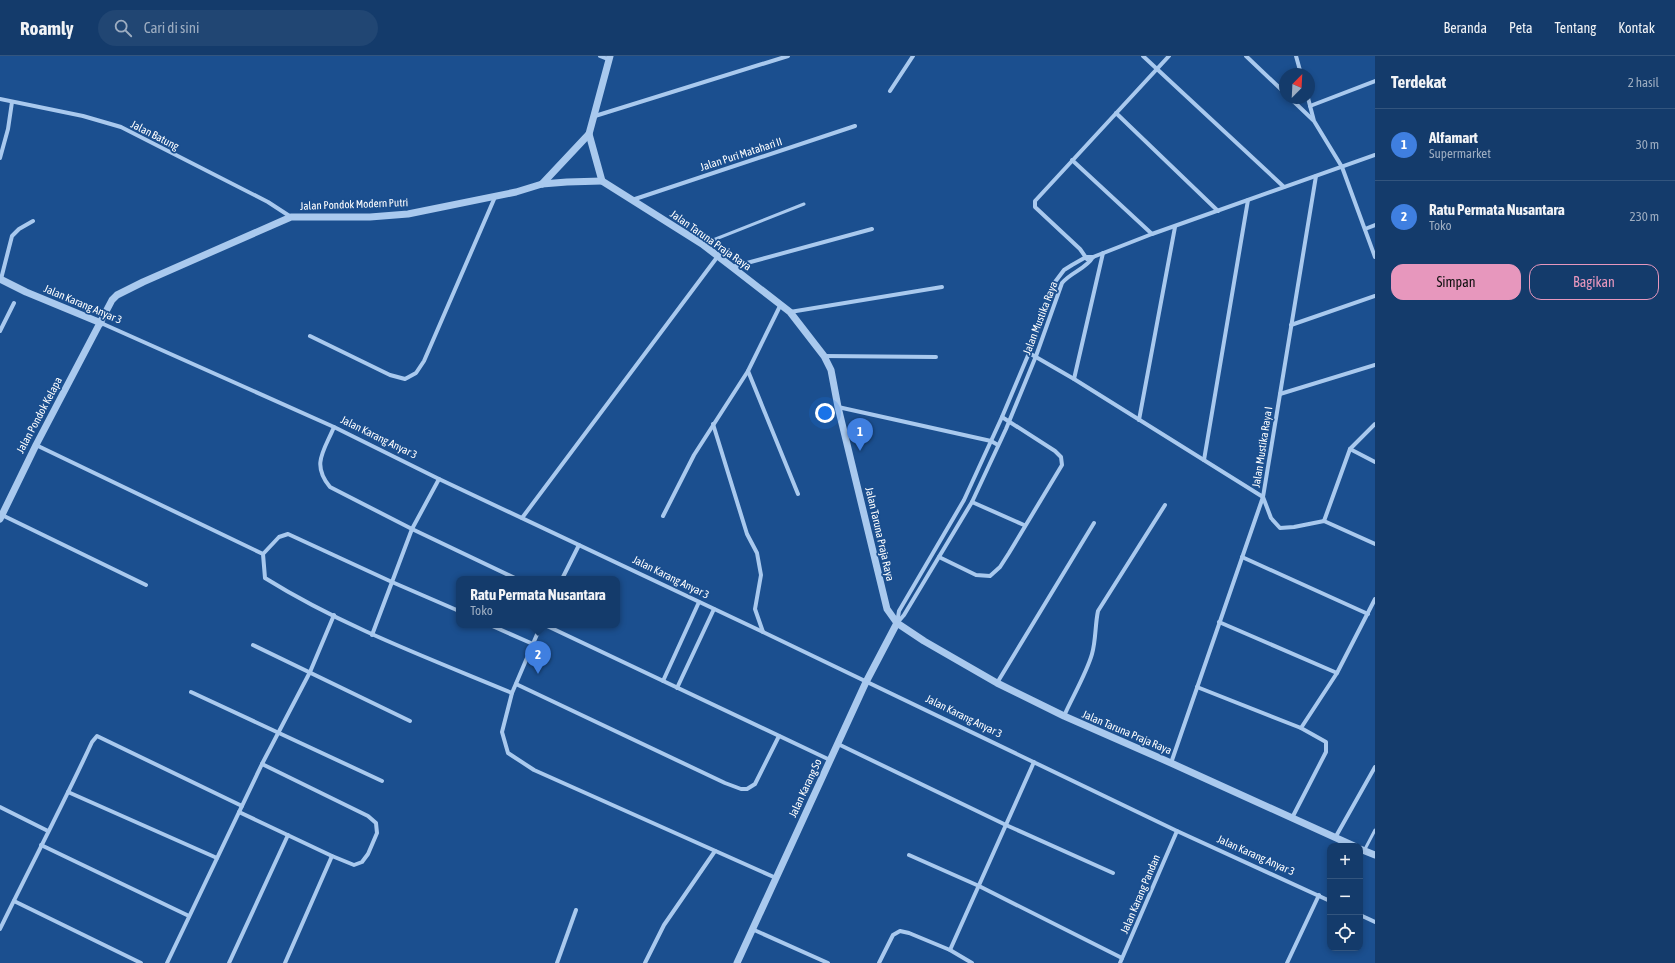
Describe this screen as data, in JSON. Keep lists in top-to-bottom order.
{
  "streets": {
    "street": [
      "Jalan Batung",
      "Jalan Puri Matahari II",
      "Jalan Pondok Modern Putri",
      "Jalan Taruna Praja Raya",
      "Jalan Karang Anyar 3",
      "Jalan Mustika Raya",
      "Jalan Pondok Kelapa",
      "Jalan Mustika Raya I",
      "Jalan Karang So",
      "Jalan Karang Pandan"
    ]
  },
  "crossings": [
    ["Jalan Batung", "Jalan Pondok Modern Putri"],
    ["Jalan Puri Matahari II", "Jalan Taruna Praja Raya"],
    ["Jalan Pondok Modern Putri", "Jalan Taruna Praja Raya"],
    ["Jalan Pondok Modern Putri", "Jalan Karang Anyar 3"],
    ["Jalan Pondok Modern Putri", "Jalan Pondok Kelapa"],
    ["Jalan Taruna Praja Raya", "Jalan Mustika Raya"],
    ["Jalan Taruna Praja Raya", "Jalan Karang So"],
    ["Jalan Karang Anyar 3", "Jalan Pondok Kelapa"],
    ["Jalan Karang Anyar 3", "Jalan Karang So"],
    ["Jalan Karang Anyar 3", "Jalan Karang Pandan"],
    ["Jalan Mustika Raya", "Jalan Mustika Raya I"],
    ["Jalan Mustika Raya", "Jalan Karang So"]
  ],
  "north": "top right",
  "page": {
    "header": "Roamly",
    "search": "Cari di sini",
    "nav": [
      "Beranda",
      "Peta",
      "Tentang",
      "Kontak"
    ],
    "heading": ["Terdekat", "2 hasil"],
    "list": [
      {
        "mark": "1",
        "name": "Alfamart",
        "note": "Supermarket",
        "value": "30 m"
      },
      {
        "mark": "2",
        "name": "Ratu Permata Nusantara",
        "note": "Toko",
        "value": "230 m"
      }
    ],
    "buttons": ["Simpan", "Bagikan"],
    "pins": ["1", "2"],
    "popup": ["Ratu Permata Nusantara", "Toko"],
    "map_buttons": ["+", "−"]
  }
}
